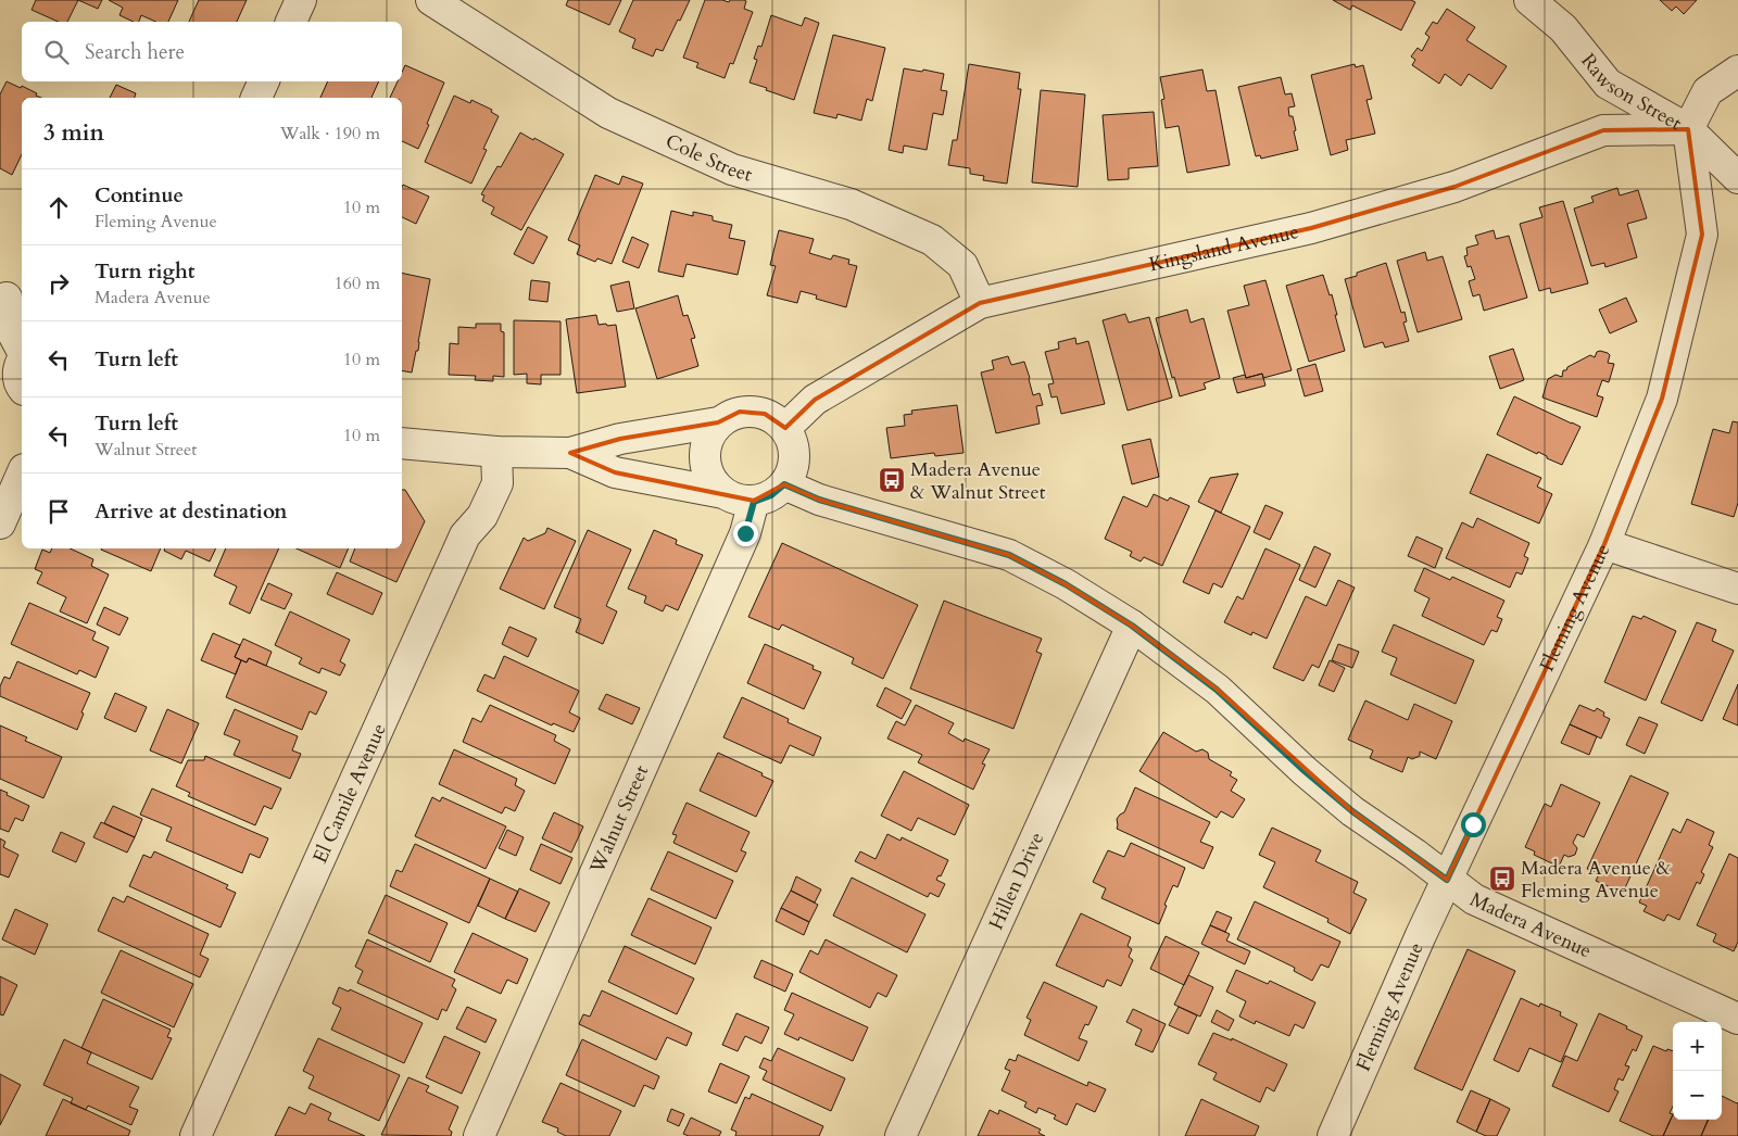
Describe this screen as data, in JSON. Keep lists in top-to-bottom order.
{
  "streets": {
    "street": [
      "Rawson Street",
      "Cole Street",
      "Kingsland Avenue",
      "Fleming Avenue",
      "El Camile Avenue",
      "Walnut Street",
      "Hillen Drive",
      "Madera Avenue"
    ]
  },
  "crossings": [
    ["Rawson Street", "Kingsland Avenue"],
    ["Rawson Street", "Fleming Avenue"],
    ["Cole Street", "Kingsland Avenue"],
    ["Kingsland Avenue", "Fleming Avenue"],
    ["Kingsland Avenue", "Walnut Street"],
    ["Kingsland Avenue", "Madera Avenue"],
    ["Fleming Avenue", "Madera Avenue"],
    ["Walnut Street", "Madera Avenue"],
    ["Hillen Drive", "Madera Avenue"]
  ],
  "places": {
    "bus stop": ["Madera Avenue & Walnut Street", "Madera Avenue & Fleming Avenue"]
  },
  "page": {
    "search": "Search here",
    "heading": ["3 min", "Walk · 190 m"],
    "list": [
      ["Continue", "Fleming Avenue", "10 m"],
      ["Turn right", "Madera Avenue", "160 m"],
      ["Turn left", "10 m"],
      ["Turn left", "Walnut Street", "10 m"],
      "Arrive at destination"
    ],
    "map_buttons": ["+", "−"]
  }
}
